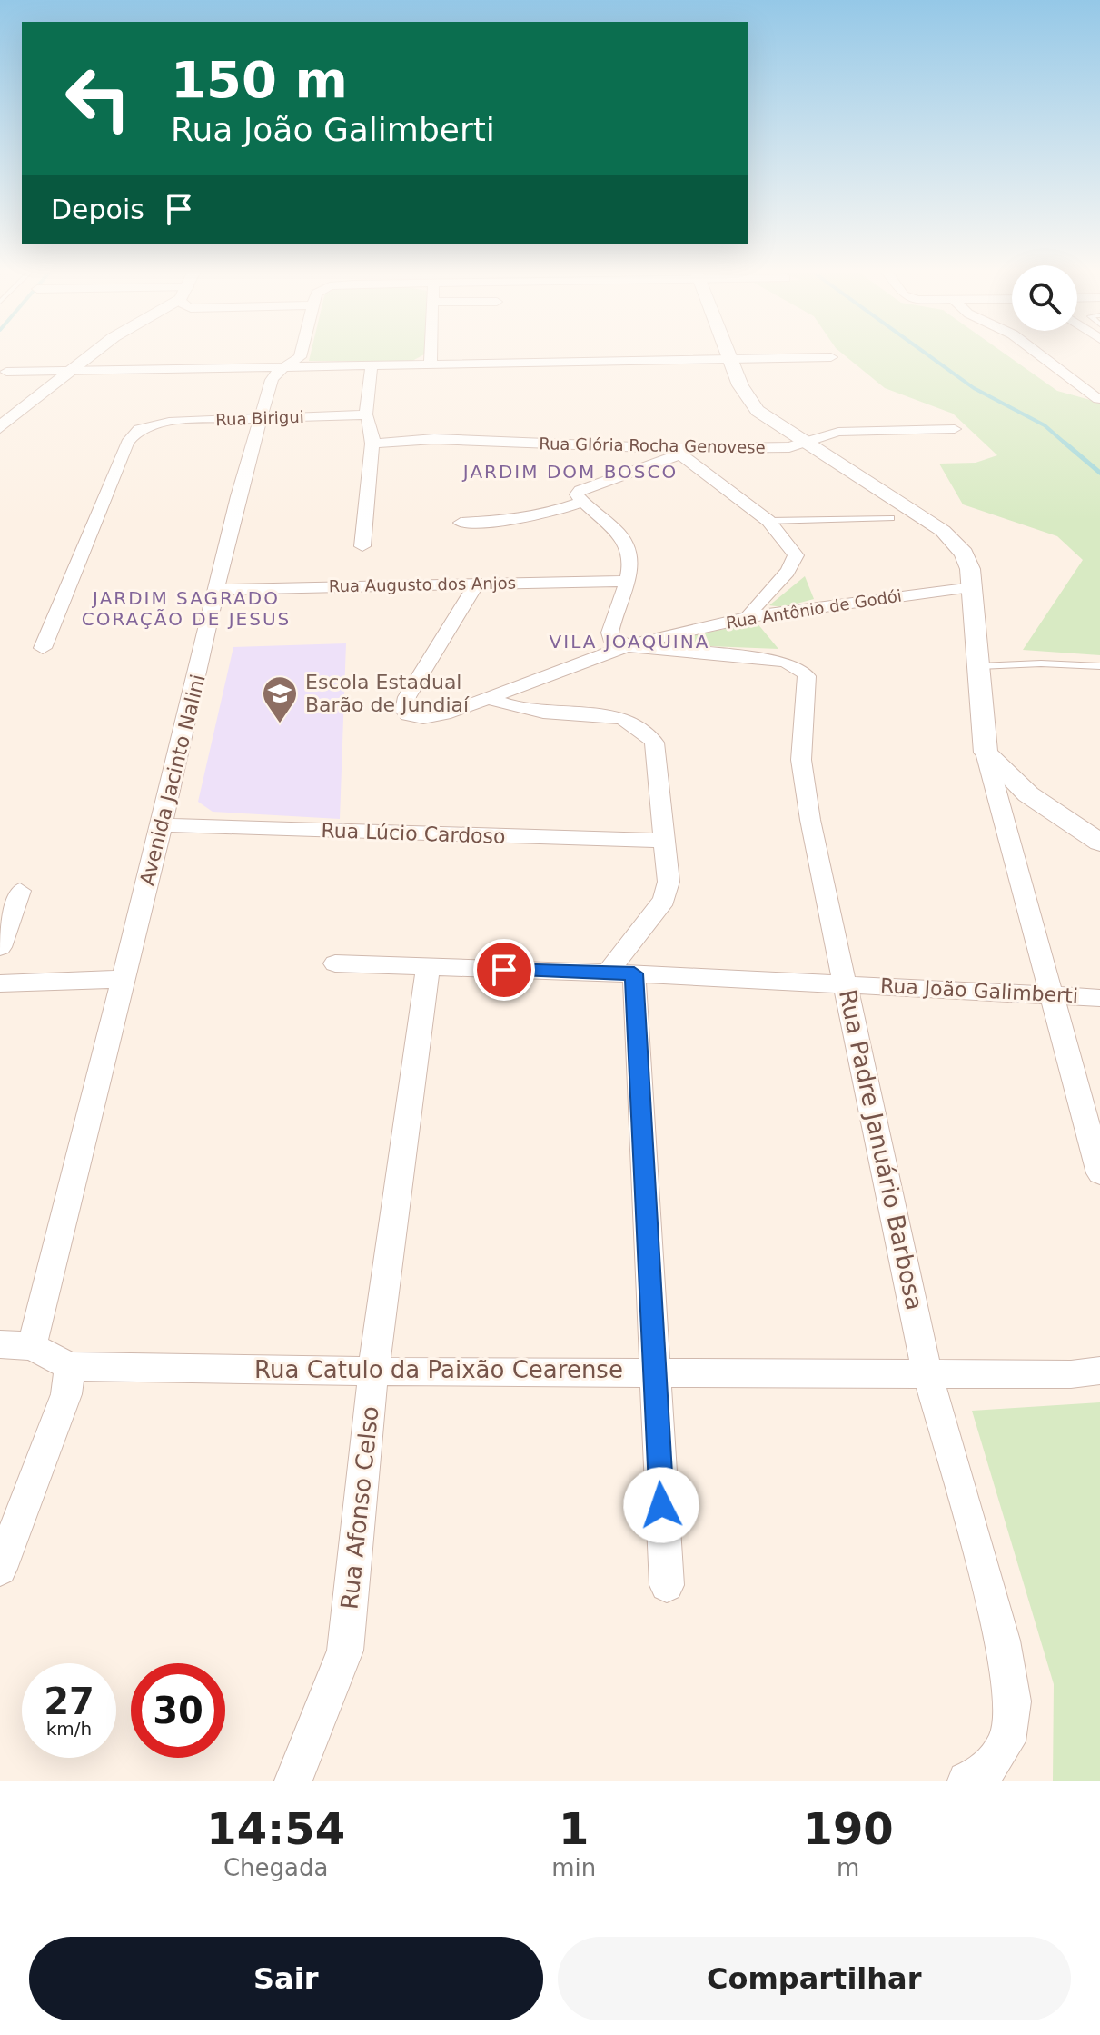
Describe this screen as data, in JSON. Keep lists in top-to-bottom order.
{
  "streets": {
    "street": [
      "Rua Birigui",
      "Rua Glória Rocha Genovese",
      "Rua Augusto dos Anjos",
      "Rua Antônio de Godói",
      "Avenida Jacinto Nalini",
      "Rua Lúcio Cardoso",
      "Rua João Galimberti",
      "Rua Padre Januário Barbosa",
      "Rua Catulo da Paixão Cearense",
      "Rua Afonso Celso"
    ]
  },
  "crossings": [
    ["Rua Birigui", "Rua Glória Rocha Genovese"],
    ["Rua Birigui", "Avenida Jacinto Nalini"],
    ["Rua Augusto dos Anjos", "Rua Antônio de Godói"],
    ["Rua Augusto dos Anjos", "Avenida Jacinto Nalini"],
    ["Rua Antônio de Godói", "Rua Padre Januário Barbosa"],
    ["Avenida Jacinto Nalini", "Rua Lúcio Cardoso"],
    ["Avenida Jacinto Nalini", "Rua Catulo da Paixão Cearense"],
    ["Rua João Galimberti", "Rua Padre Januário Barbosa"],
    ["Rua João Galimberti", "Rua Afonso Celso"],
    ["Rua Padre Januário Barbosa", "Rua Catulo da Paixão Cearense"],
    ["Rua Catulo da Paixão Cearense", "Rua Afonso Celso"]
  ],
  "districts": ["JARDIM DOM BOSCO", "JARDIM SAGRADO CORAÇÃO DE JESUS", "VILA JOAQUINA"],
  "places": {
    "school or university": ["Escola Estadual Barão de Jundiaí"]
  },
  "page": {
    "turn": ["150 m", "Rua João Galimberti"],
    "then": "Depois",
    "speed": "27 km/h",
    "limit": "30",
    "eta": [
      "14:54",
      "Chegada",
      "1",
      "min",
      "190",
      "m"
    ],
    "buttons": ["Sair", "Compartilhar"]
  }
}
